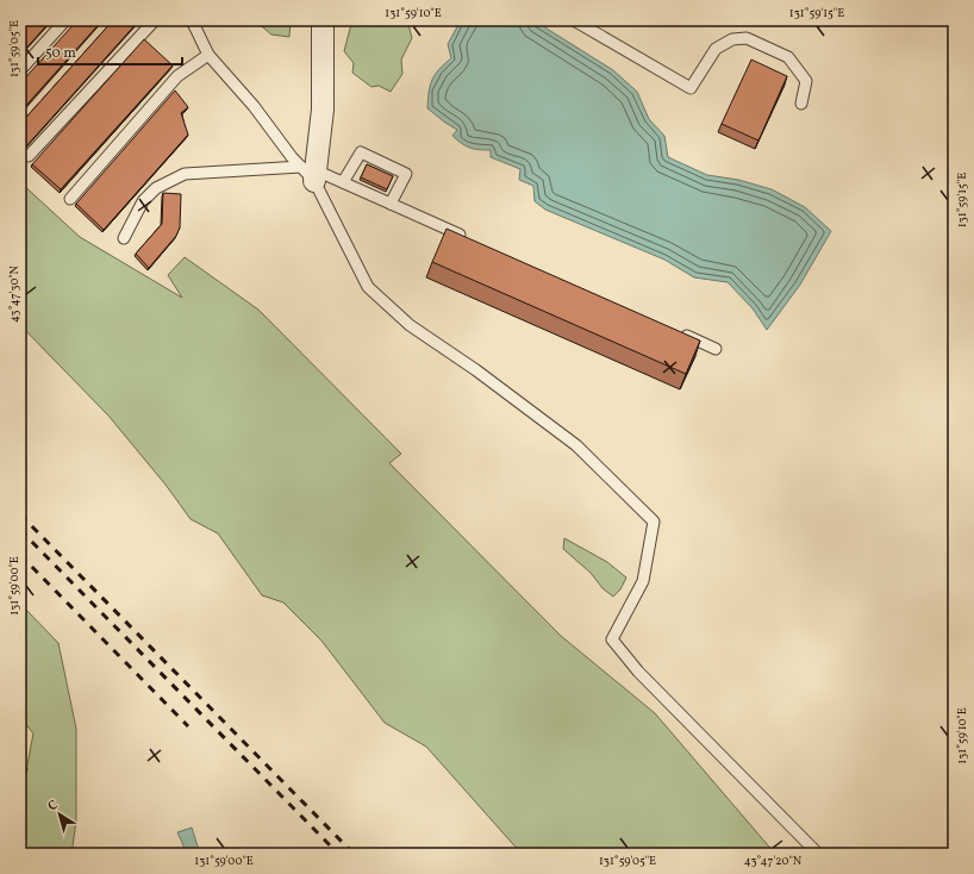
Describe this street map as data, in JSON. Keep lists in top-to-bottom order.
{
  "scale_bar": "50 m",
  "north": "top left",
  "coordinates": [
    "131°59'10\"E",
    "131°59'15\"E",
    "131°59'05\"E",
    "43°47'30\"N",
    "131°59'00\"E",
    "43°47'20\"N"
  ]
}
